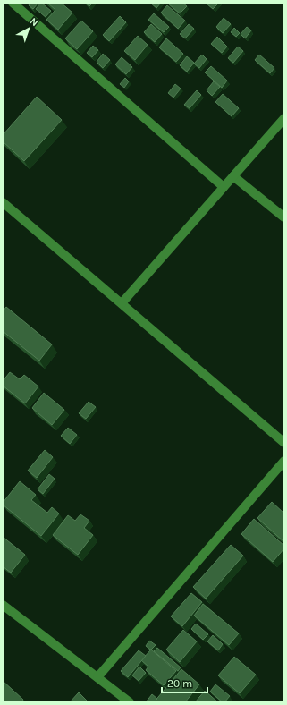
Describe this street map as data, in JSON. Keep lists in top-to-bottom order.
{
  "scale_bar": "20 m",
  "north": "top right"
}
